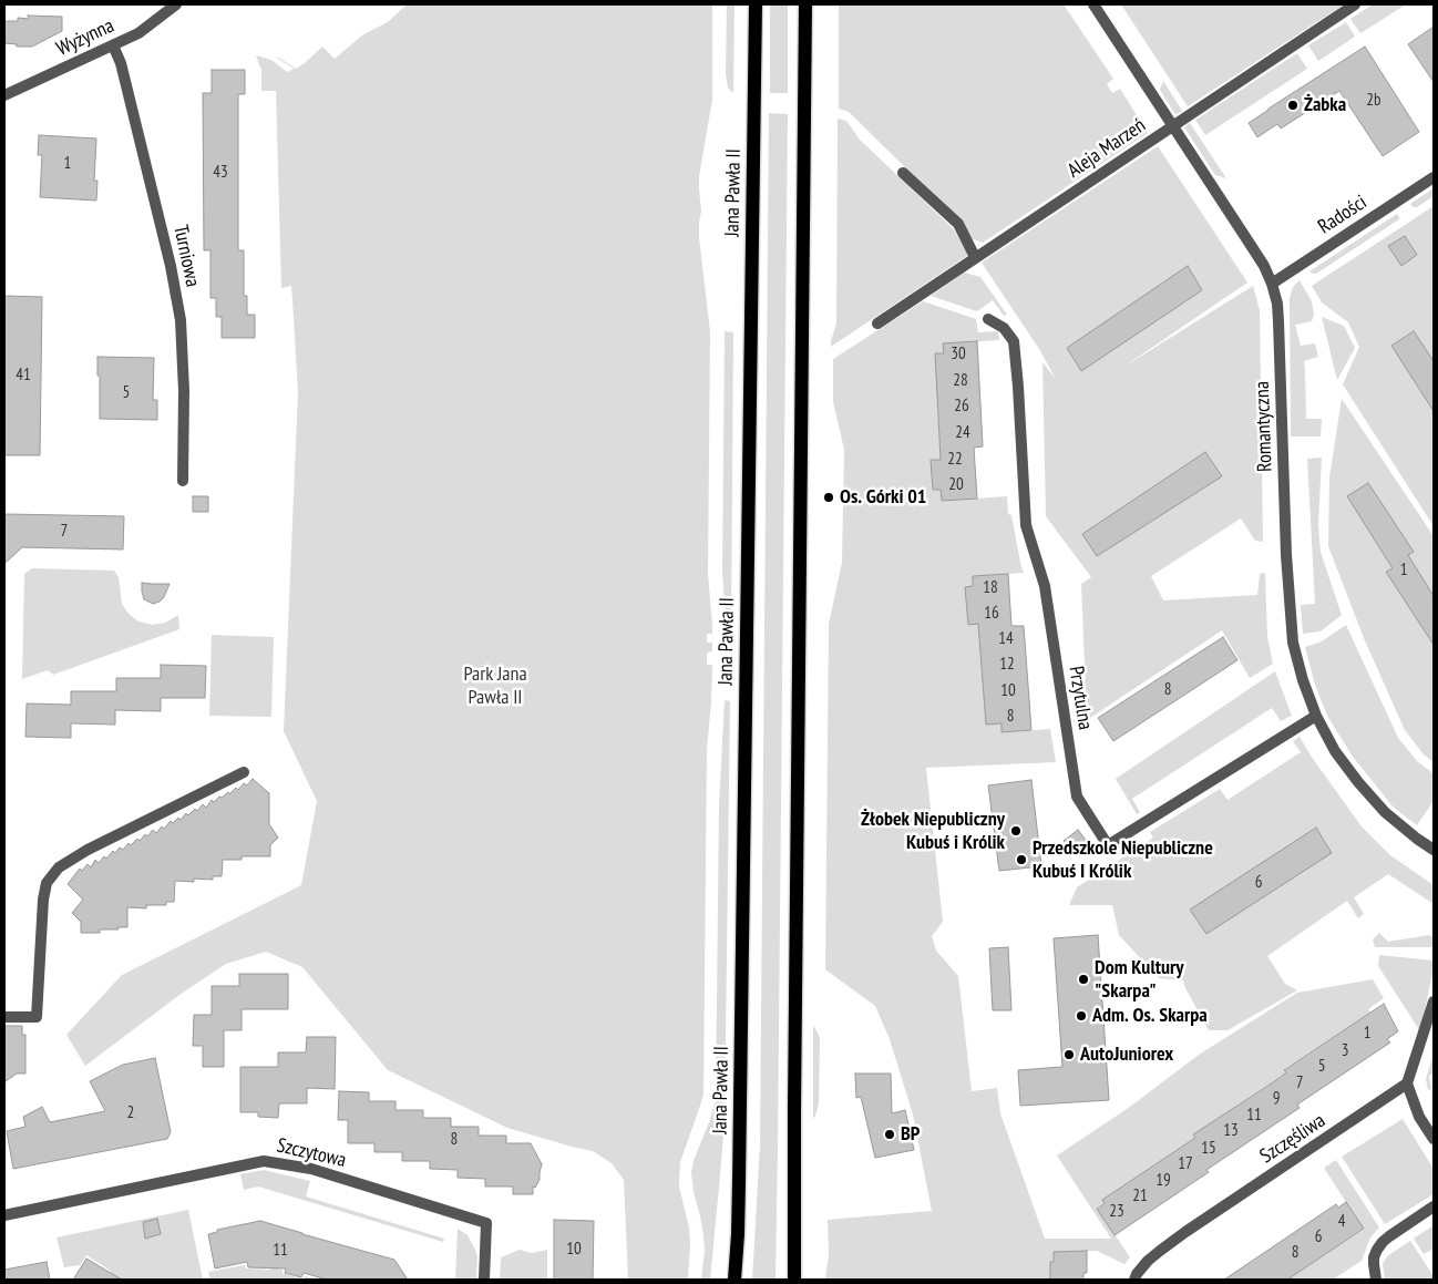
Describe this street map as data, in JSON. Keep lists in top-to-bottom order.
{
  "streets": {
    "main road": ["Jana Pawła II"],
    "street": [
      "Wyżynna",
      "Aleja Marzeń",
      "Radości",
      "Turniowa",
      "Romantyczna",
      "Przytulna",
      "Szczęśliwa",
      "Szczytowa"
    ]
  },
  "crossings": [
    ["Wyżynna", "Turniowa"],
    ["Aleja Marzeń", "Romantyczna"],
    ["Radości", "Romantyczna"],
    ["Romantyczna", "Przytulna"]
  ],
  "parks": ["Park Jana Pawła II"],
  "places": [
    "Żabka",
    "Os. Górki 01",
    "Żłobek Niepubliczny Kubuś i Królik",
    "Przedszkole Niepubliczne Kubuś I Królik",
    "Dom Kultury \"Skarpa\"",
    "Adm. Os. Skarpa",
    "AutoJuniorex",
    "BP"
  ],
  "house_numbers": [
    "2b",
    "1",
    "43",
    "30",
    "41",
    "28",
    "5",
    "26",
    "24",
    "22",
    "20",
    "7",
    "1",
    "18",
    "16",
    "14",
    "12",
    "8",
    "10",
    "8",
    "6",
    "1",
    "3",
    "5",
    "7",
    "9",
    "2",
    "11",
    "13",
    "8",
    "15",
    "17",
    "19",
    "21",
    "23",
    "4",
    "6",
    "10",
    "11",
    "8"
  ]
}
